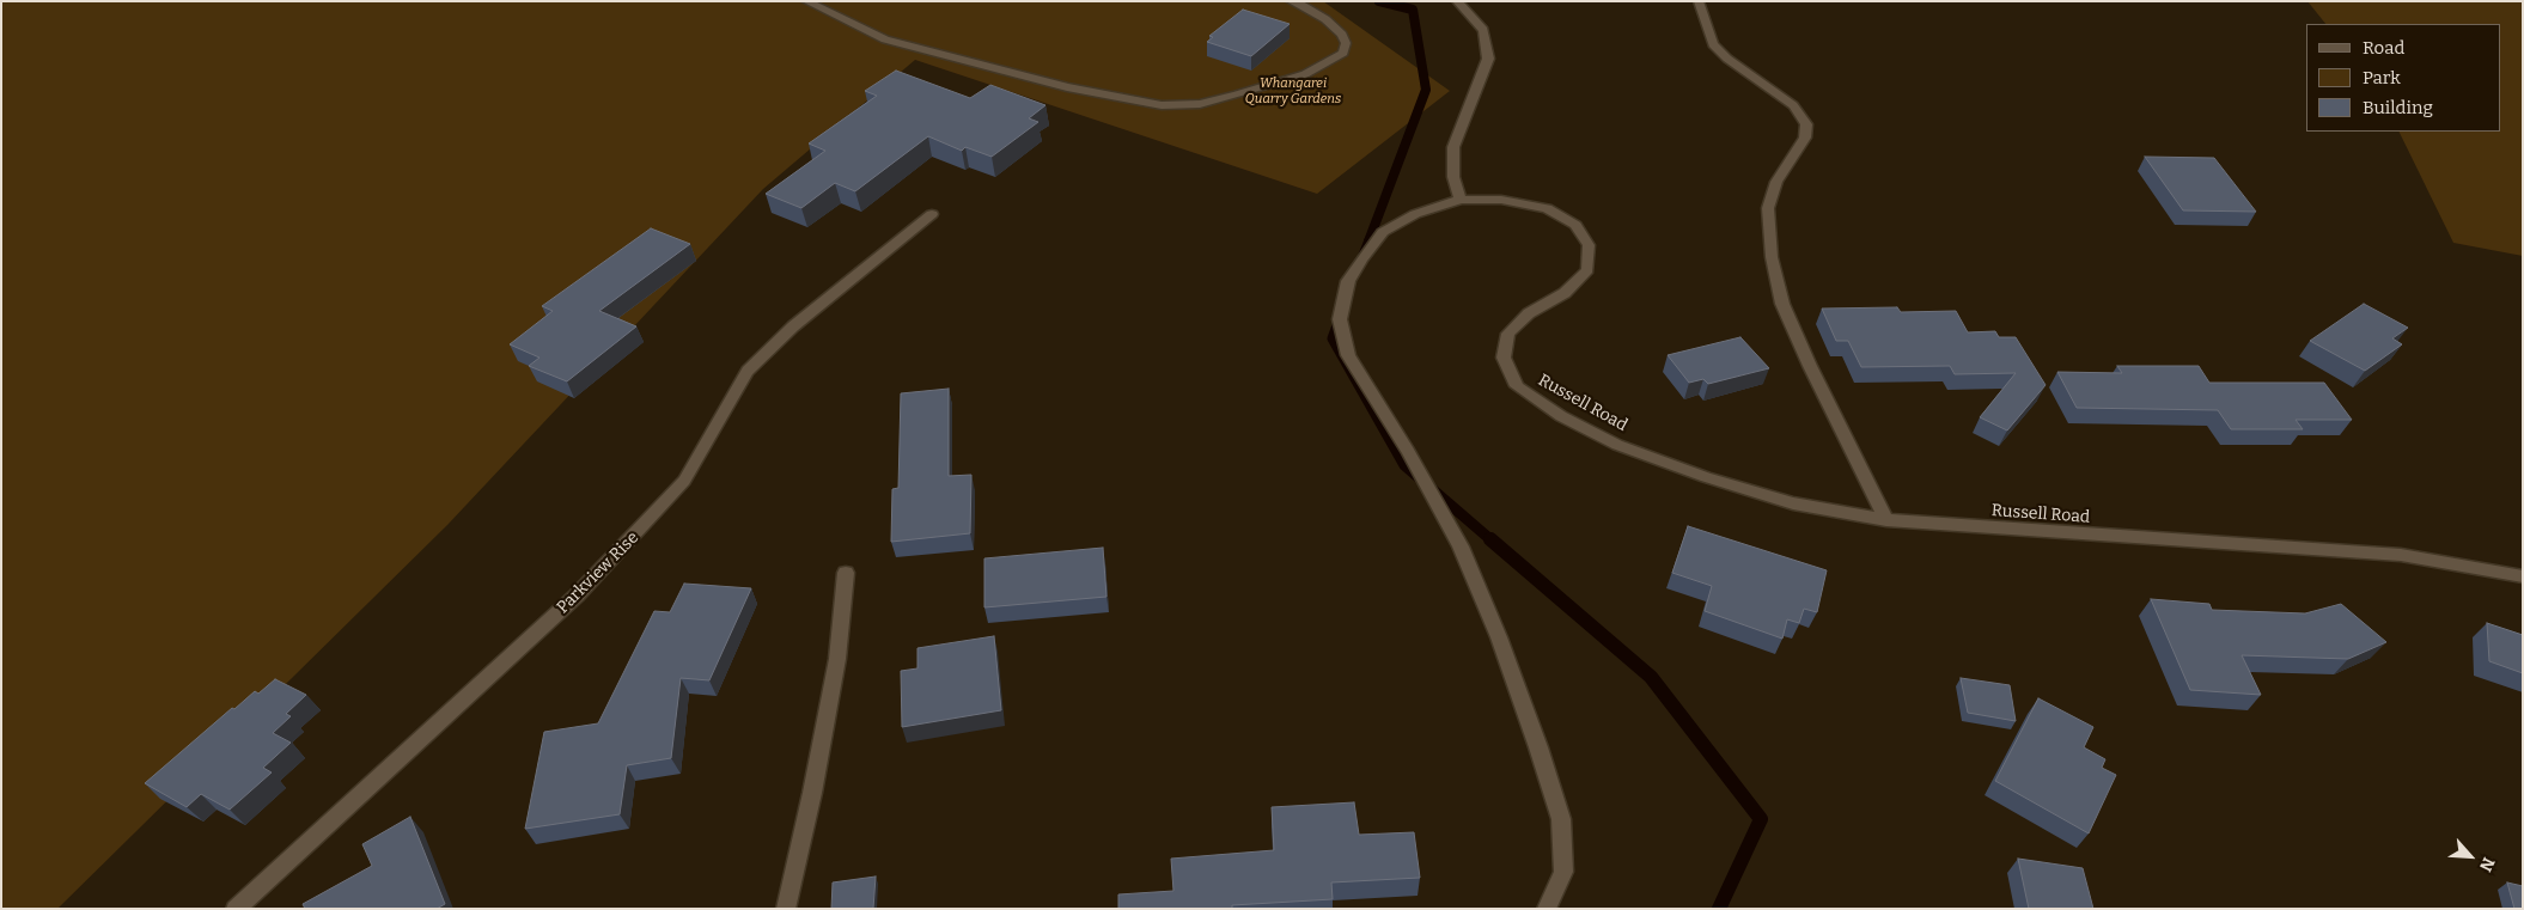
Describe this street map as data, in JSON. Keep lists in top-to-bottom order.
{
  "streets": {
    "street": ["Russell Road", "Parkview Rise"]
  },
  "parks": ["Whangarei Quarry Gardens"],
  "legend": ["Road", "Park", "Building"],
  "north": "bottom right"
}
